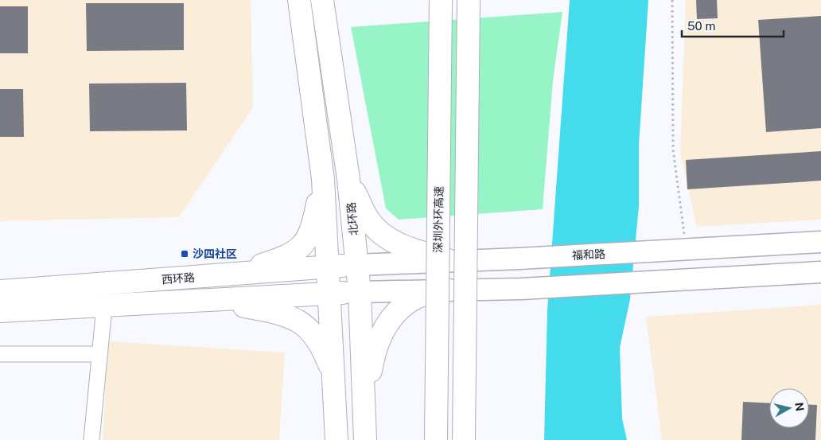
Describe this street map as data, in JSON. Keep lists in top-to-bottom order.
{
  "streets": {
    "main road": [
      "北环路",
      "深圳外环高速",
      "福和路",
      "西环路"
    ]
  },
  "crossings": [
    ["北环路", "福和路"],
    ["北环路", "西环路"],
    ["福和路", "西环路"]
  ],
  "places": {
    "transit": ["沙四社区"]
  },
  "scale_bar": "50 m",
  "north": "right"
}
